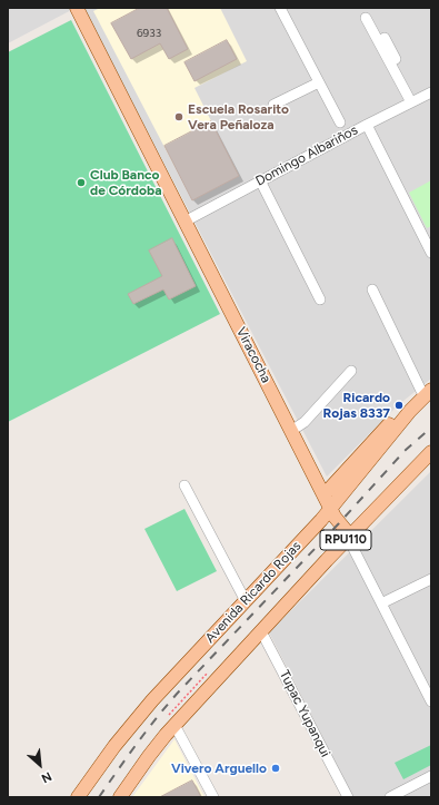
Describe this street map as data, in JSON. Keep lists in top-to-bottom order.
{
  "streets": {
    "main road": ["Viracocha", "RPU110", "Avenida Ricardo Rojas"],
    "street": ["Domingo Albariños", "Tupac Yupanqui"]
  },
  "crossings": [
    ["Domingo Albariños", "Viracocha"],
    ["Viracocha", "RPU110"],
    ["Viracocha", "Avenida Ricardo Rojas"],
    ["RPU110", "Tupac Yupanqui"]
  ],
  "places": [
    "Escuela Rosarito Vera Peñaloza",
    "Club Banco de Córdoba",
    "Ricardo Rojas 8337",
    "Vivero Arguello"
  ],
  "house_numbers": ["6933"],
  "north": "bottom right"
}
